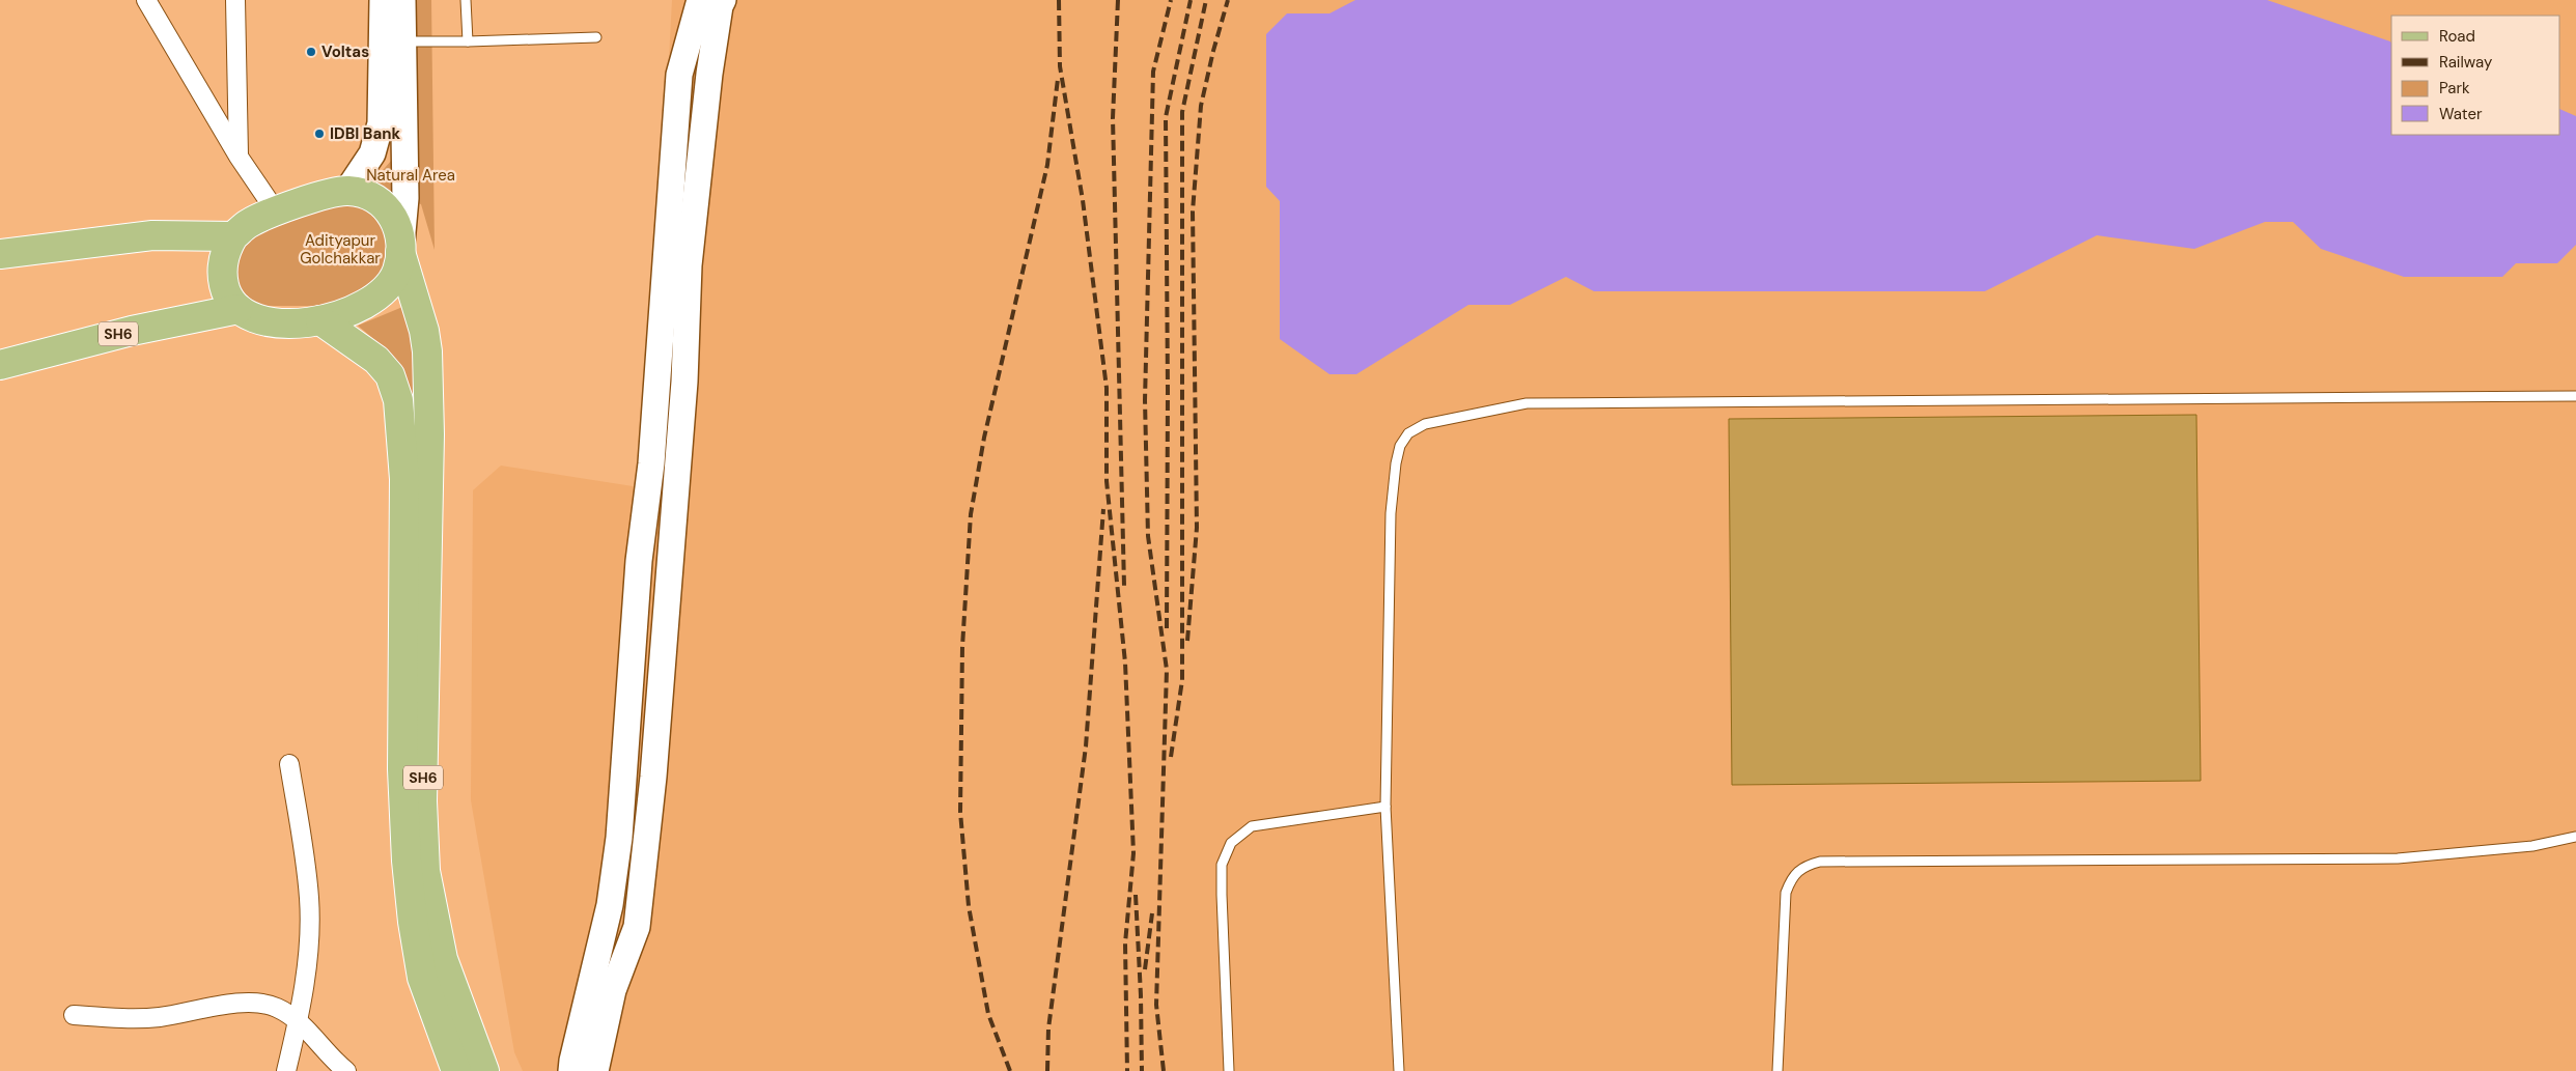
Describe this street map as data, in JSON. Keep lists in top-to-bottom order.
{
  "streets": {
    "main road": ["SH6"]
  },
  "parks": ["Natural Area", "Adityapur Golchakkar"],
  "places": ["Voltas", "IDBI Bank"],
  "legend": [
    "Road",
    "Railway",
    "Park",
    "Water"
  ]
}
